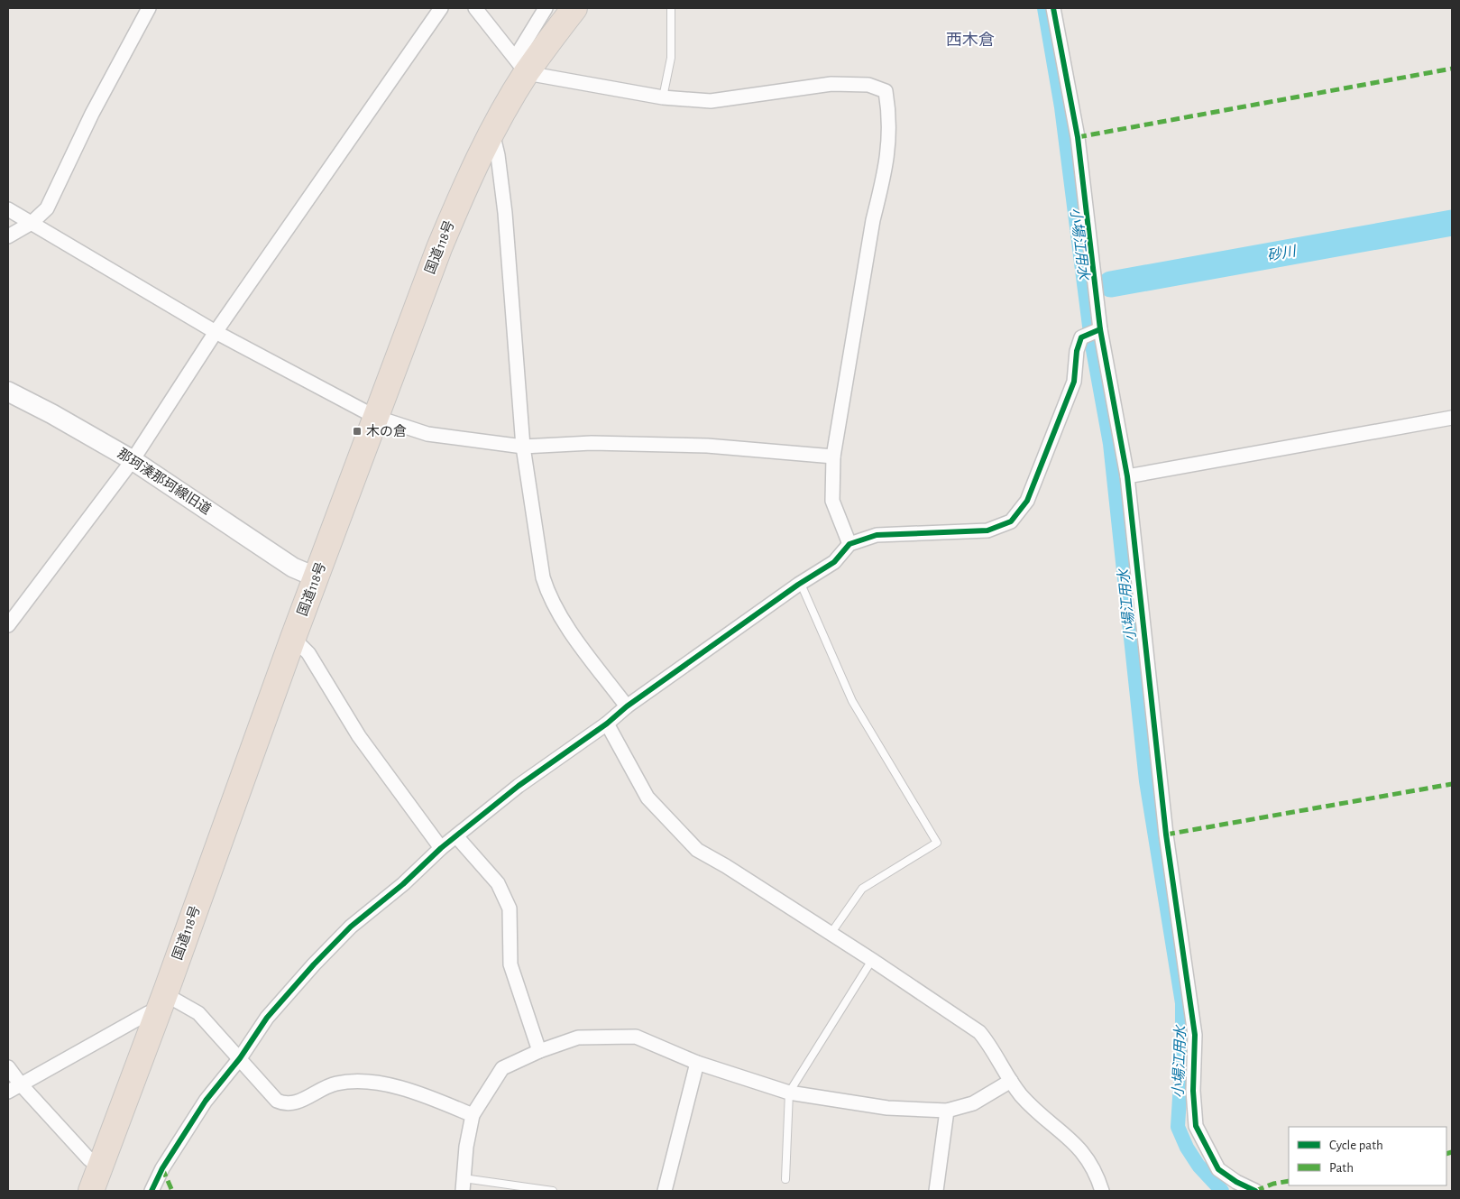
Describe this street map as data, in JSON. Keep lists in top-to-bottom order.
{
  "streets": {
    "highway": ["国道118号"],
    "street": ["那珂湊那珂線旧道"]
  },
  "crossings": [
    ["国道118号", "那珂湊那珂線旧道"]
  ],
  "districts": ["西木倉"],
  "water": ["小場江用水", "砂川"],
  "places": {
    "transit": ["木の倉"]
  },
  "legend": ["Cycle path", "Path"]
}
